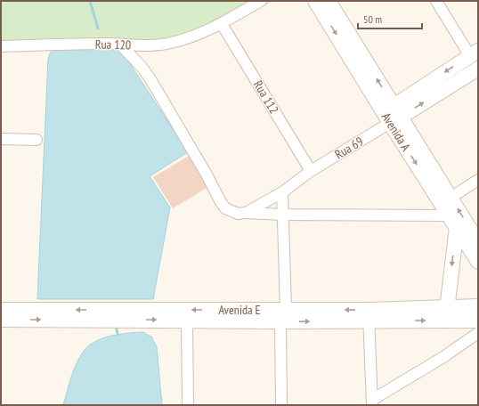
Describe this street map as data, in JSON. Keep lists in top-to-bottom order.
{
  "streets": {
    "main road": ["Avenida A", "Rua 69", "Avenida E"],
    "street": ["Rua 120", "Rua 112"]
  },
  "crossings": [
    ["Rua 120", "Rua 112"],
    ["Rua 112", "Rua 69"],
    ["Avenida A", "Rua 69"]
  ],
  "scale_bar": "50 m"
}
